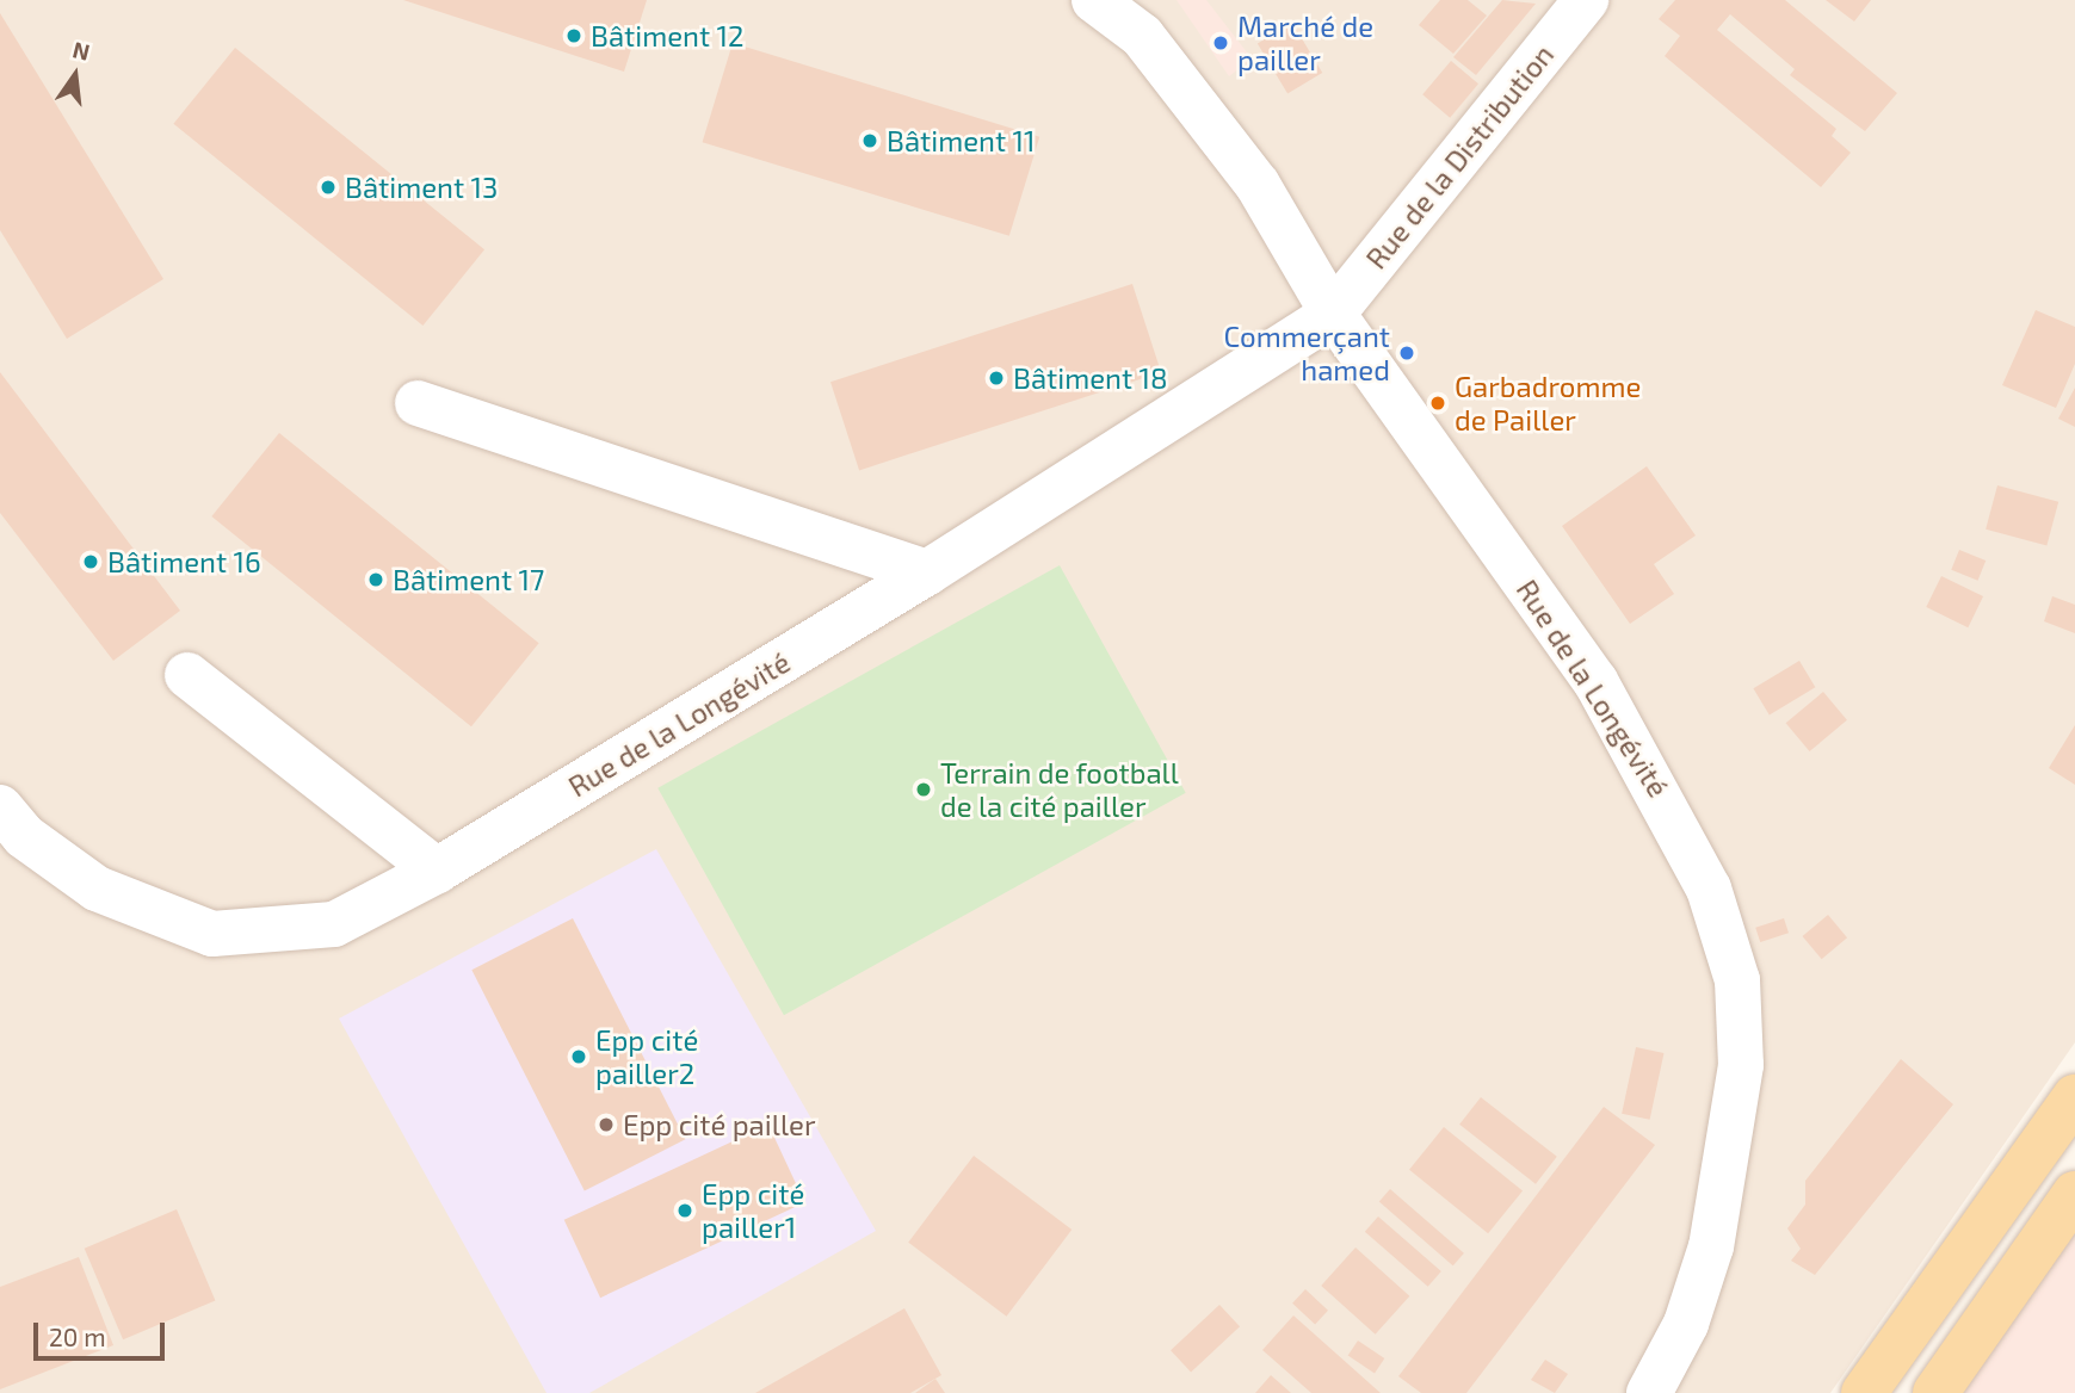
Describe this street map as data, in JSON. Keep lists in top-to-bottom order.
{
  "streets": {
    "street": ["Rue de la Distribution", "Rue de la Longévité"]
  },
  "crossings": [
    ["Rue de la Distribution", "Rue de la Longévité"]
  ],
  "places": [
    "Bâtiment 12",
    "Marché de pailler",
    "Bâtiment 11",
    "Bâtiment 13",
    "Commerçant hamed",
    "Bâtiment 18",
    "Garbadromme de Pailler",
    "Bâtiment 16",
    "Bâtiment 17",
    "Terrain de football de la cité pailler",
    "Epp cité pailler2",
    "Epp cité pailler",
    "Epp cité pailler1"
  ],
  "scale_bar": "20 m",
  "north": "top"
}
